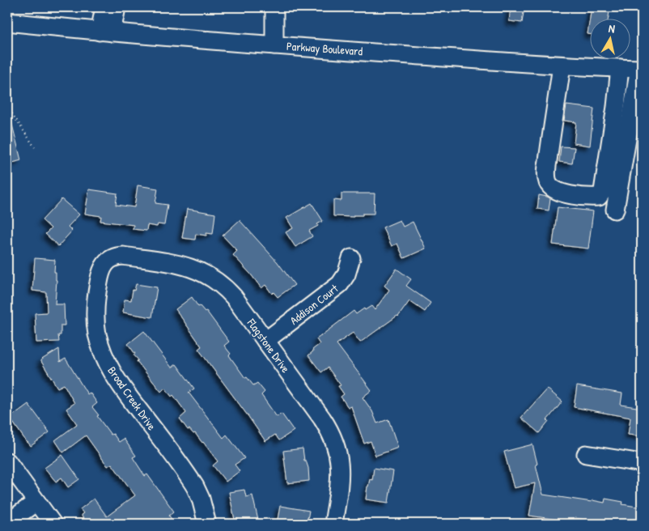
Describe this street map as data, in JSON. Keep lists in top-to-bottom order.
{
  "streets": {
    "street": [
      "Parkway Boulevard",
      "Addison Court",
      "Flagstone Drive",
      "Broad Creek Drive"
    ]
  },
  "crossings": [
    ["Addison Court", "Flagstone Drive"],
    ["Flagstone Drive", "Broad Creek Drive"]
  ],
  "north": "top"
}
